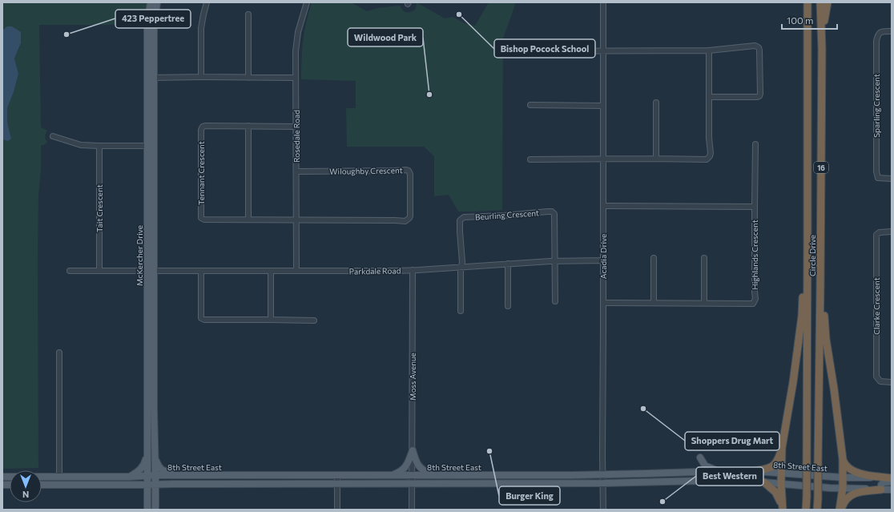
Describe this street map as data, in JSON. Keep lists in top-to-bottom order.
{
  "streets": {
    "highway": ["16", "Circle Drive"],
    "main road": ["McKercher Drive", "8th Street East"],
    "street": [
      "Sparling Crescent",
      "Rosedale Road",
      "Wiloughby Crescent",
      "Tennant Crescent",
      "Tait Crescent",
      "Beurling Crescent",
      "Highlands Crescent",
      "Acadia Drive",
      "Parkdale Road",
      "Clarke Crescent",
      "Moss Avenue"
    ]
  },
  "crossings": [
    ["Rosedale Road", "Wiloughby Crescent"],
    ["Rosedale Road", "Tennant Crescent"],
    ["Rosedale Road", "Parkdale Road"],
    ["Wiloughby Crescent", "Tennant Crescent"],
    ["Beurling Crescent", "Parkdale Road"],
    ["Highlands Crescent", "Acadia Drive"],
    ["McKercher Drive", "Parkdale Road"],
    ["McKercher Drive", "8th Street East"],
    ["Acadia Drive", "Parkdale Road"],
    ["Acadia Drive", "8th Street East"],
    ["Parkdale Road", "Moss Avenue"],
    ["Moss Avenue", "8th Street East"]
  ],
  "places": [
    "Bishop Pocock School",
    "423 Peppertree",
    "Wildwood Park",
    "Shoppers Drug Mart",
    "Burger King",
    "Best Western"
  ],
  "scale_bar": "100 m",
  "north": "bottom"
}
